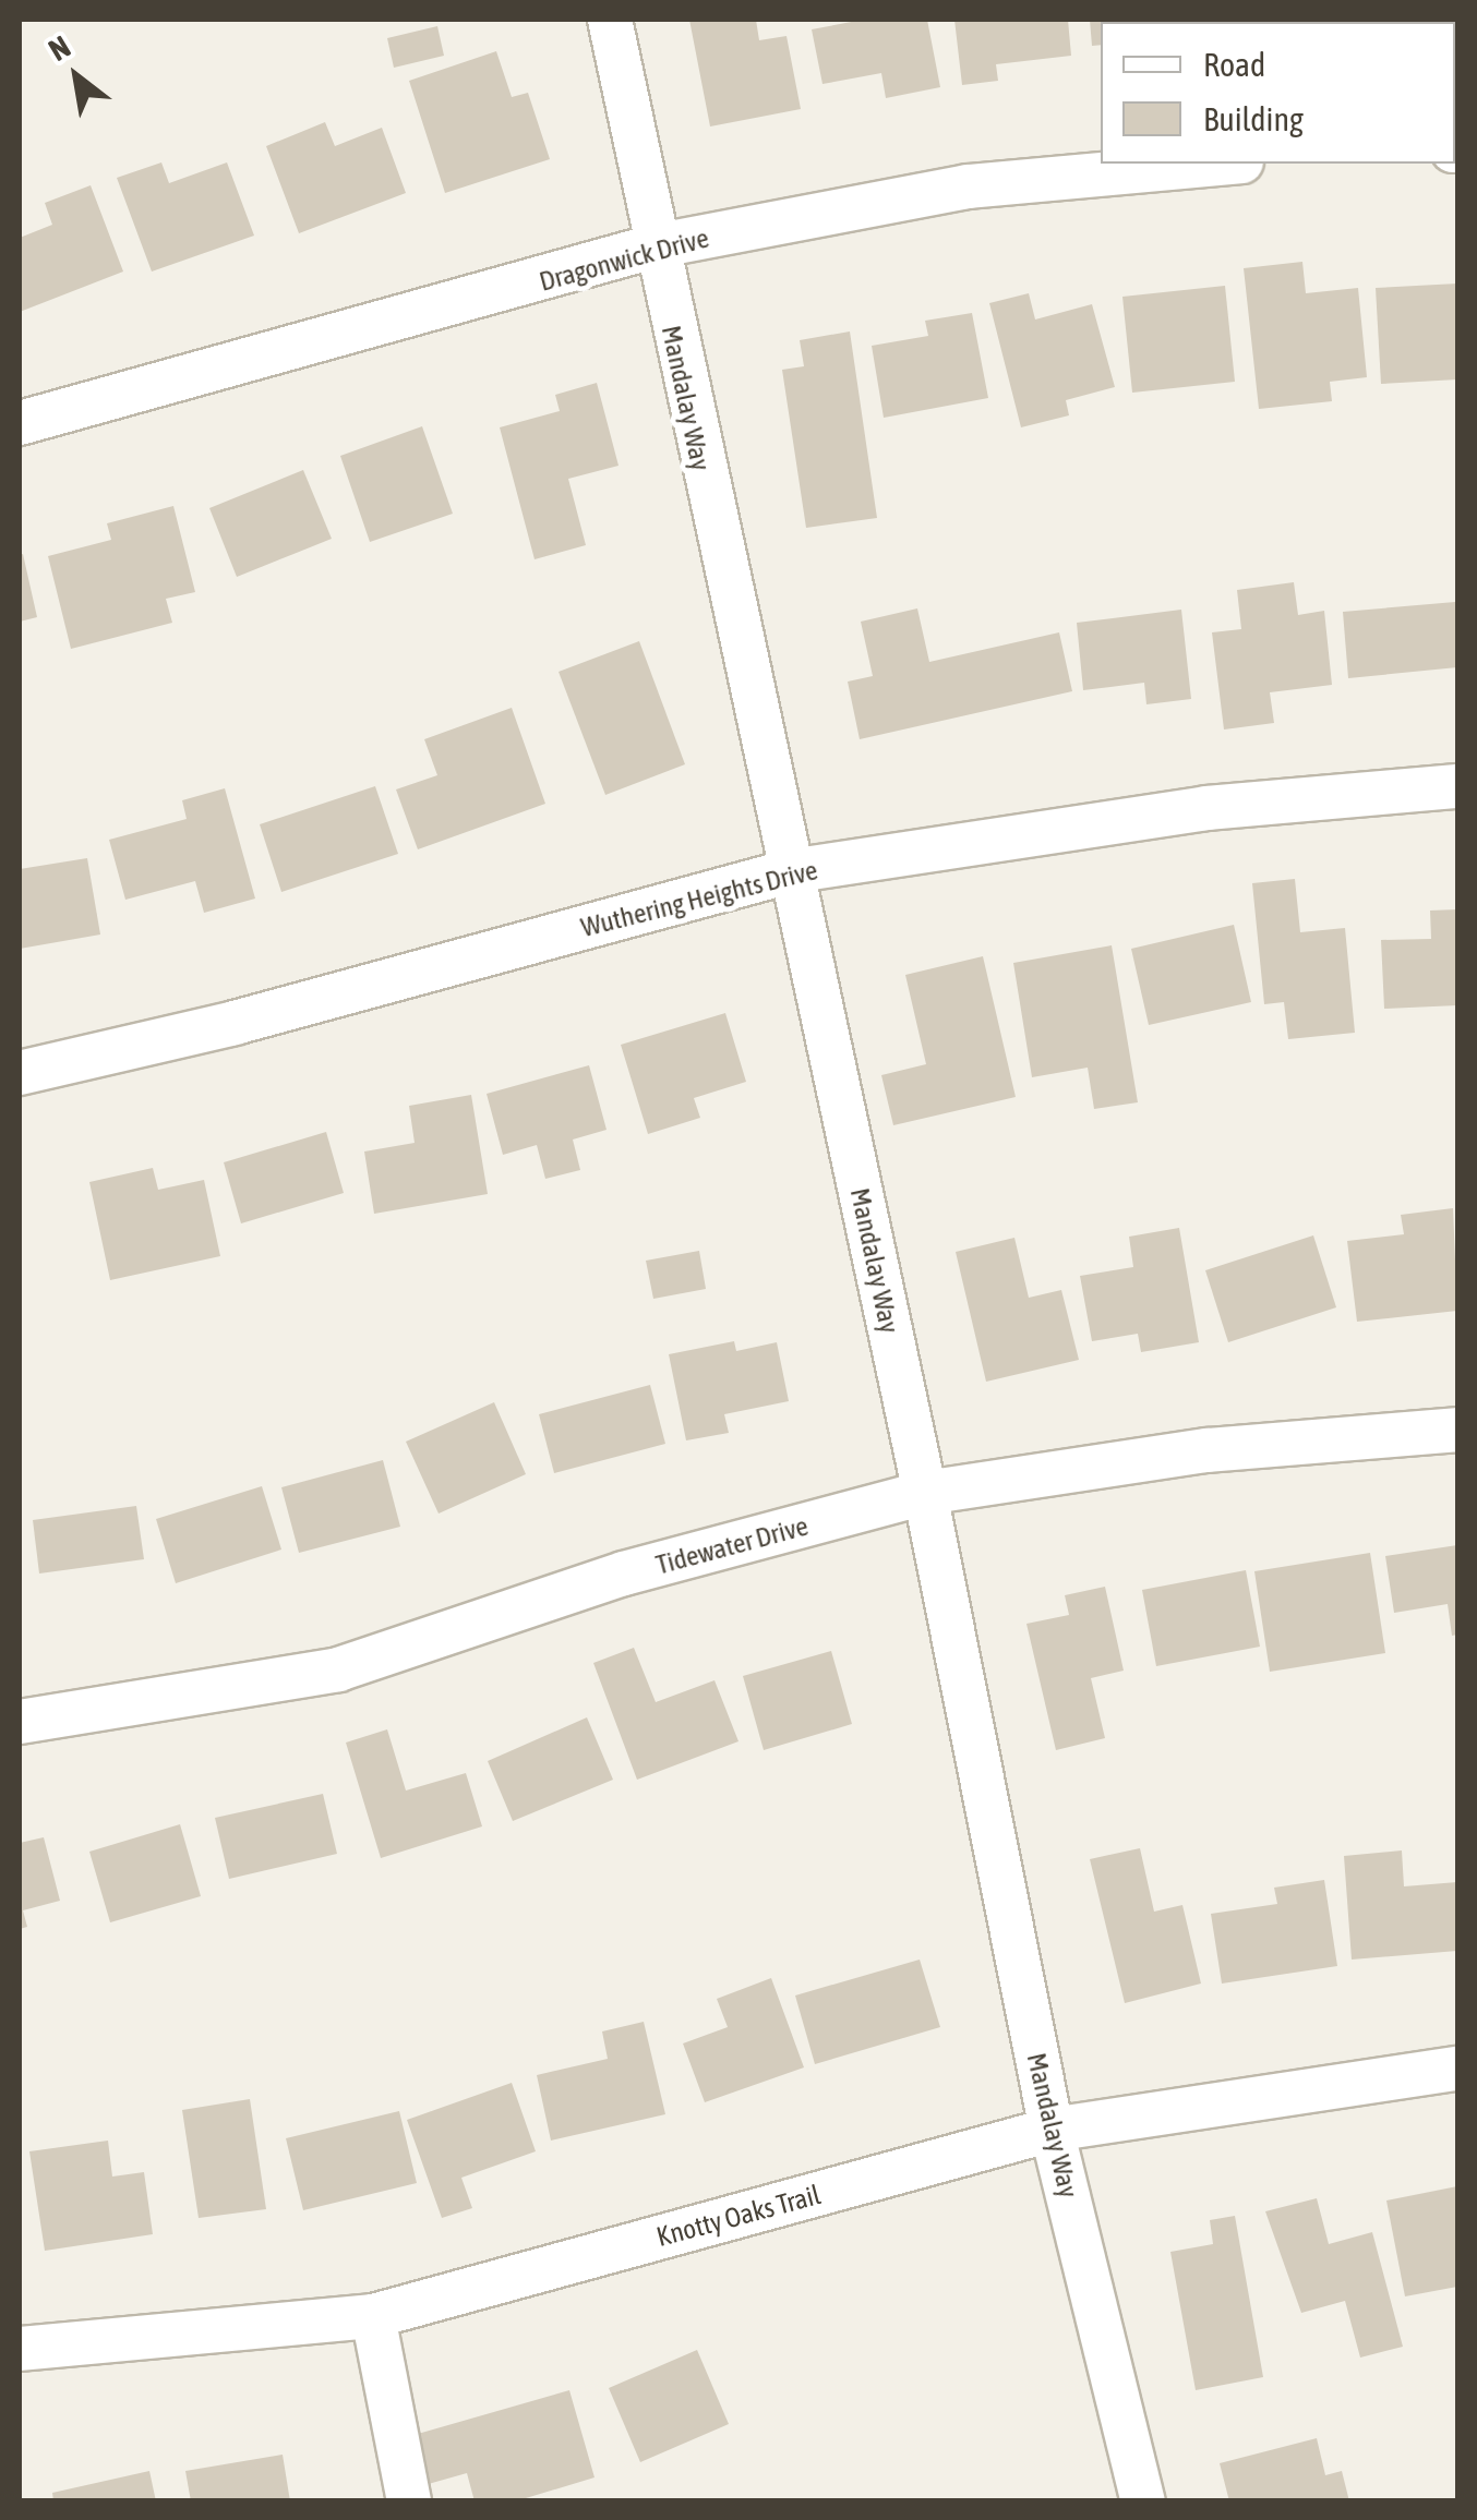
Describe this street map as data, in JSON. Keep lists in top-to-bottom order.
{
  "streets": {
    "street": [
      "Dragonwick Drive",
      "Mandalay Way",
      "Wuthering Heights Drive",
      "Tidewater Drive",
      "Knotty Oaks Trail"
    ]
  },
  "crossings": [
    ["Dragonwick Drive", "Mandalay Way"],
    ["Mandalay Way", "Wuthering Heights Drive"],
    ["Mandalay Way", "Tidewater Drive"],
    ["Mandalay Way", "Knotty Oaks Trail"]
  ],
  "legend": ["Road", "Building"],
  "north": "top left"
}
